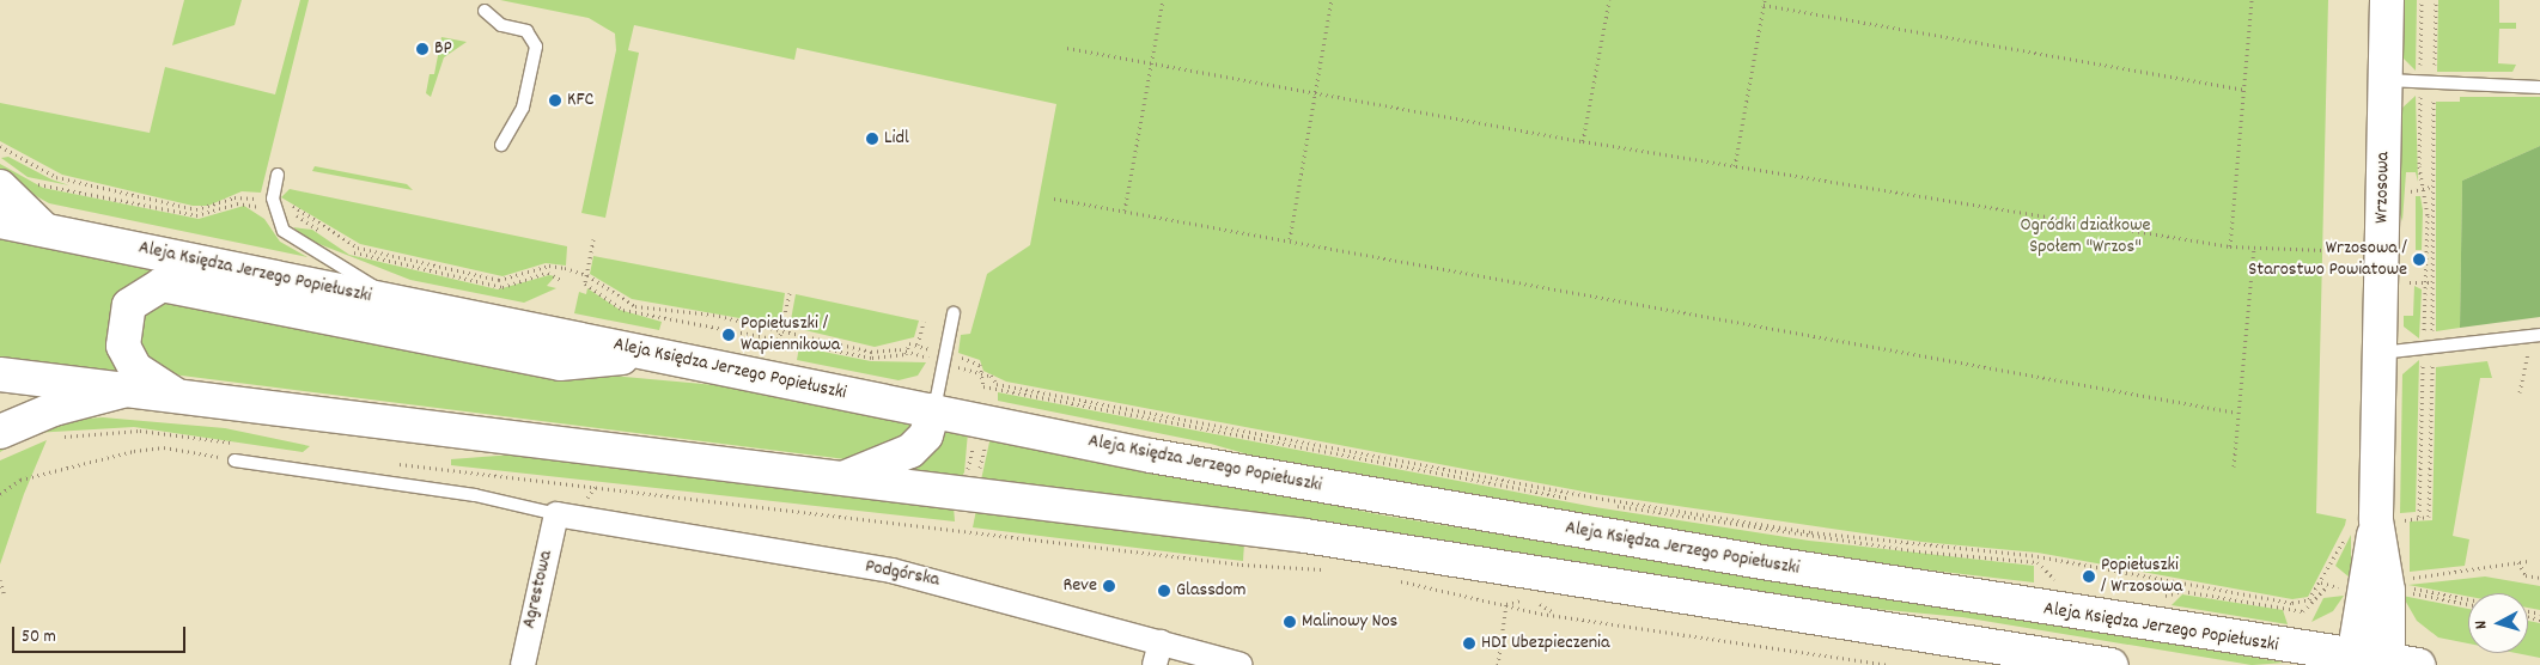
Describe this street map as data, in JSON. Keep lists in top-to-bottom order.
{
  "streets": {
    "main road": ["Wrzosowa", "Aleja Księdza Jerzego Popiełuszki"],
    "street": ["Podgórska", "Agrestowa"]
  },
  "crossings": [
    ["Wrzosowa", "Aleja Księdza Jerzego Popiełuszki"],
    ["Podgórska", "Agrestowa"]
  ],
  "parks": ["Ogródki działkowe Społem \"Wrzos\""],
  "places": [
    "BP",
    "KFC",
    "Lidl",
    "Wrzosowa / Starostwo Powiatowe",
    "Popiełuszki / Wapiennikowa",
    "Popiełuszki / Wrzosowa",
    "Reve",
    "Glassdom",
    "Malinowy Nos",
    "HDI Ubezpieczenia"
  ],
  "scale_bar": "50 m",
  "north": "left"
}
